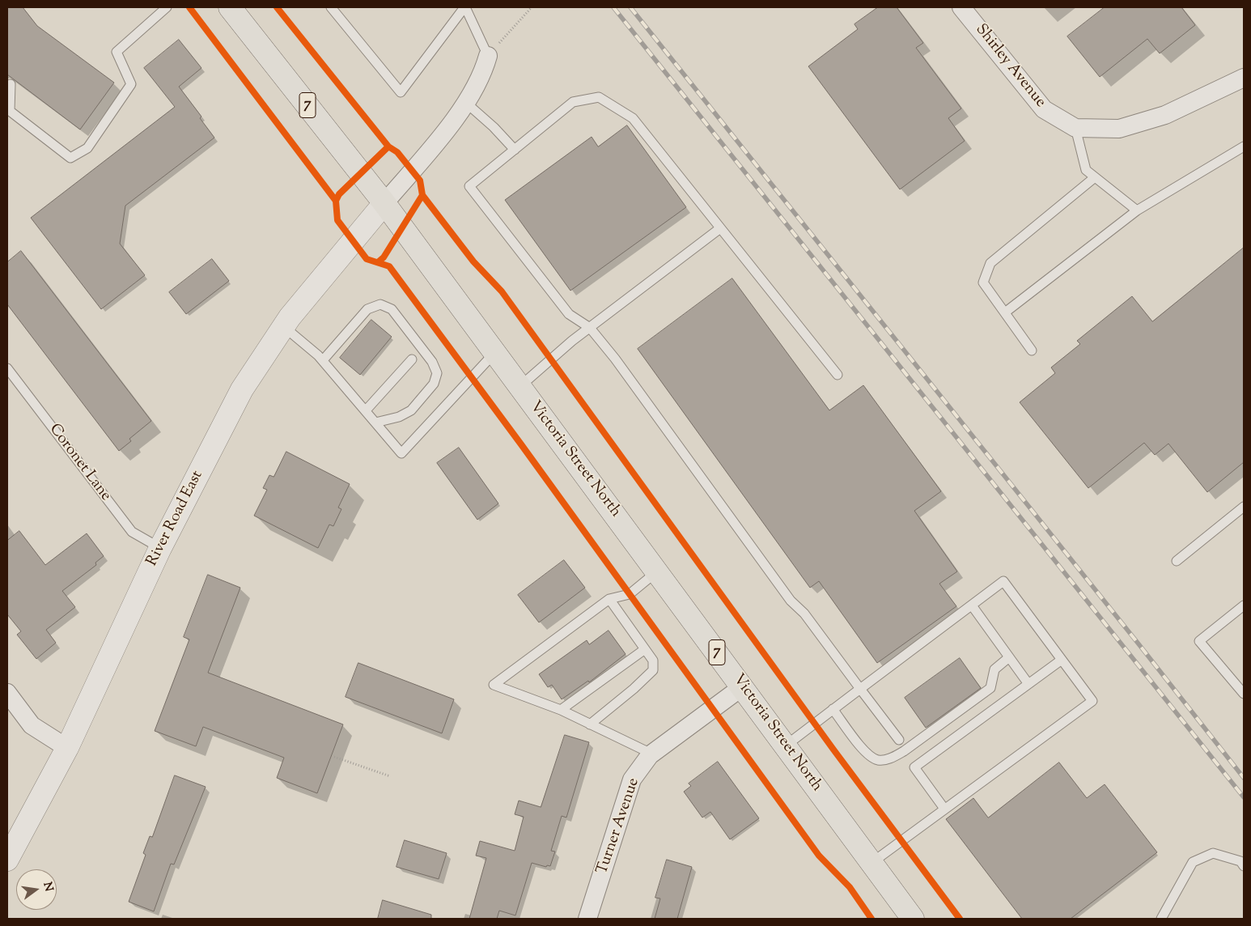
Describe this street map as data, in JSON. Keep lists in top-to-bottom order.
{
  "streets": {
    "main road": ["7", "Victoria Street North"],
    "street": ["Shirley Avenue", "River Road East", "Turner Avenue"],
    "lane": ["Coronet Lane"]
  },
  "crossings": [
    ["Victoria Street North", "River Road East"],
    ["Victoria Street North", "Turner Avenue"],
    ["Coronet Lane", "River Road East"]
  ],
  "north": "right"
}
